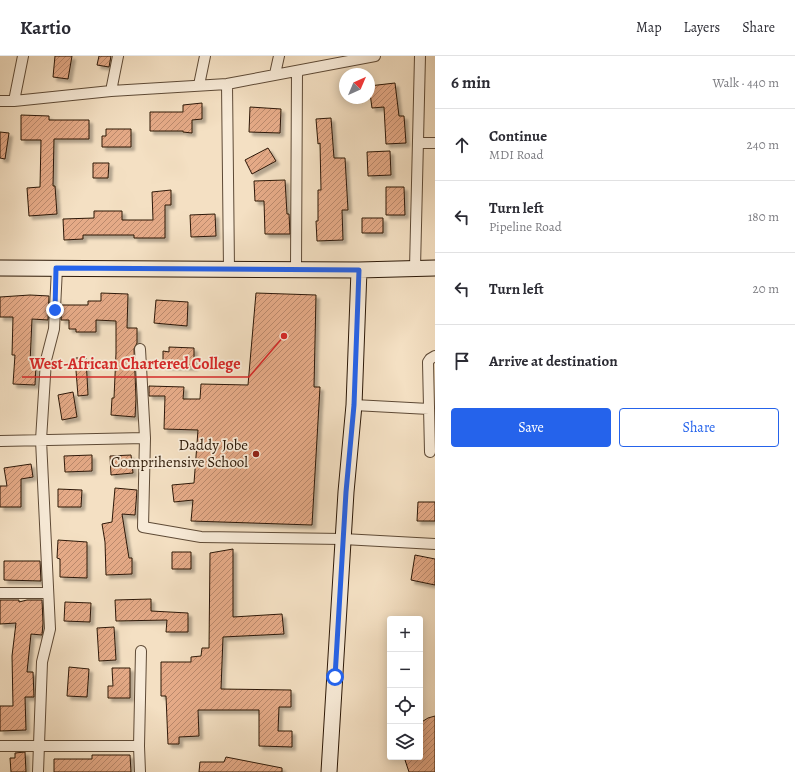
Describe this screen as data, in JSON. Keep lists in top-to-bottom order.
{
  "places": ["West-African Chartered College", "Daddy Jobe Comprihensive School"],
  "north": "top right",
  "page": {
    "header": "Kartio",
    "nav": ["Map", "Layers", "Share"],
    "heading": ["6 min", "Walk · 440 m"],
    "list": [
      ["Continue", "MDI Road", "240 m"],
      ["Turn left", "Pipeline Road", "180 m"],
      ["Turn left", "20 m"],
      "Arrive at destination"
    ],
    "buttons": ["Save", "Share"],
    "map_buttons": ["+", "−"]
  }
}
